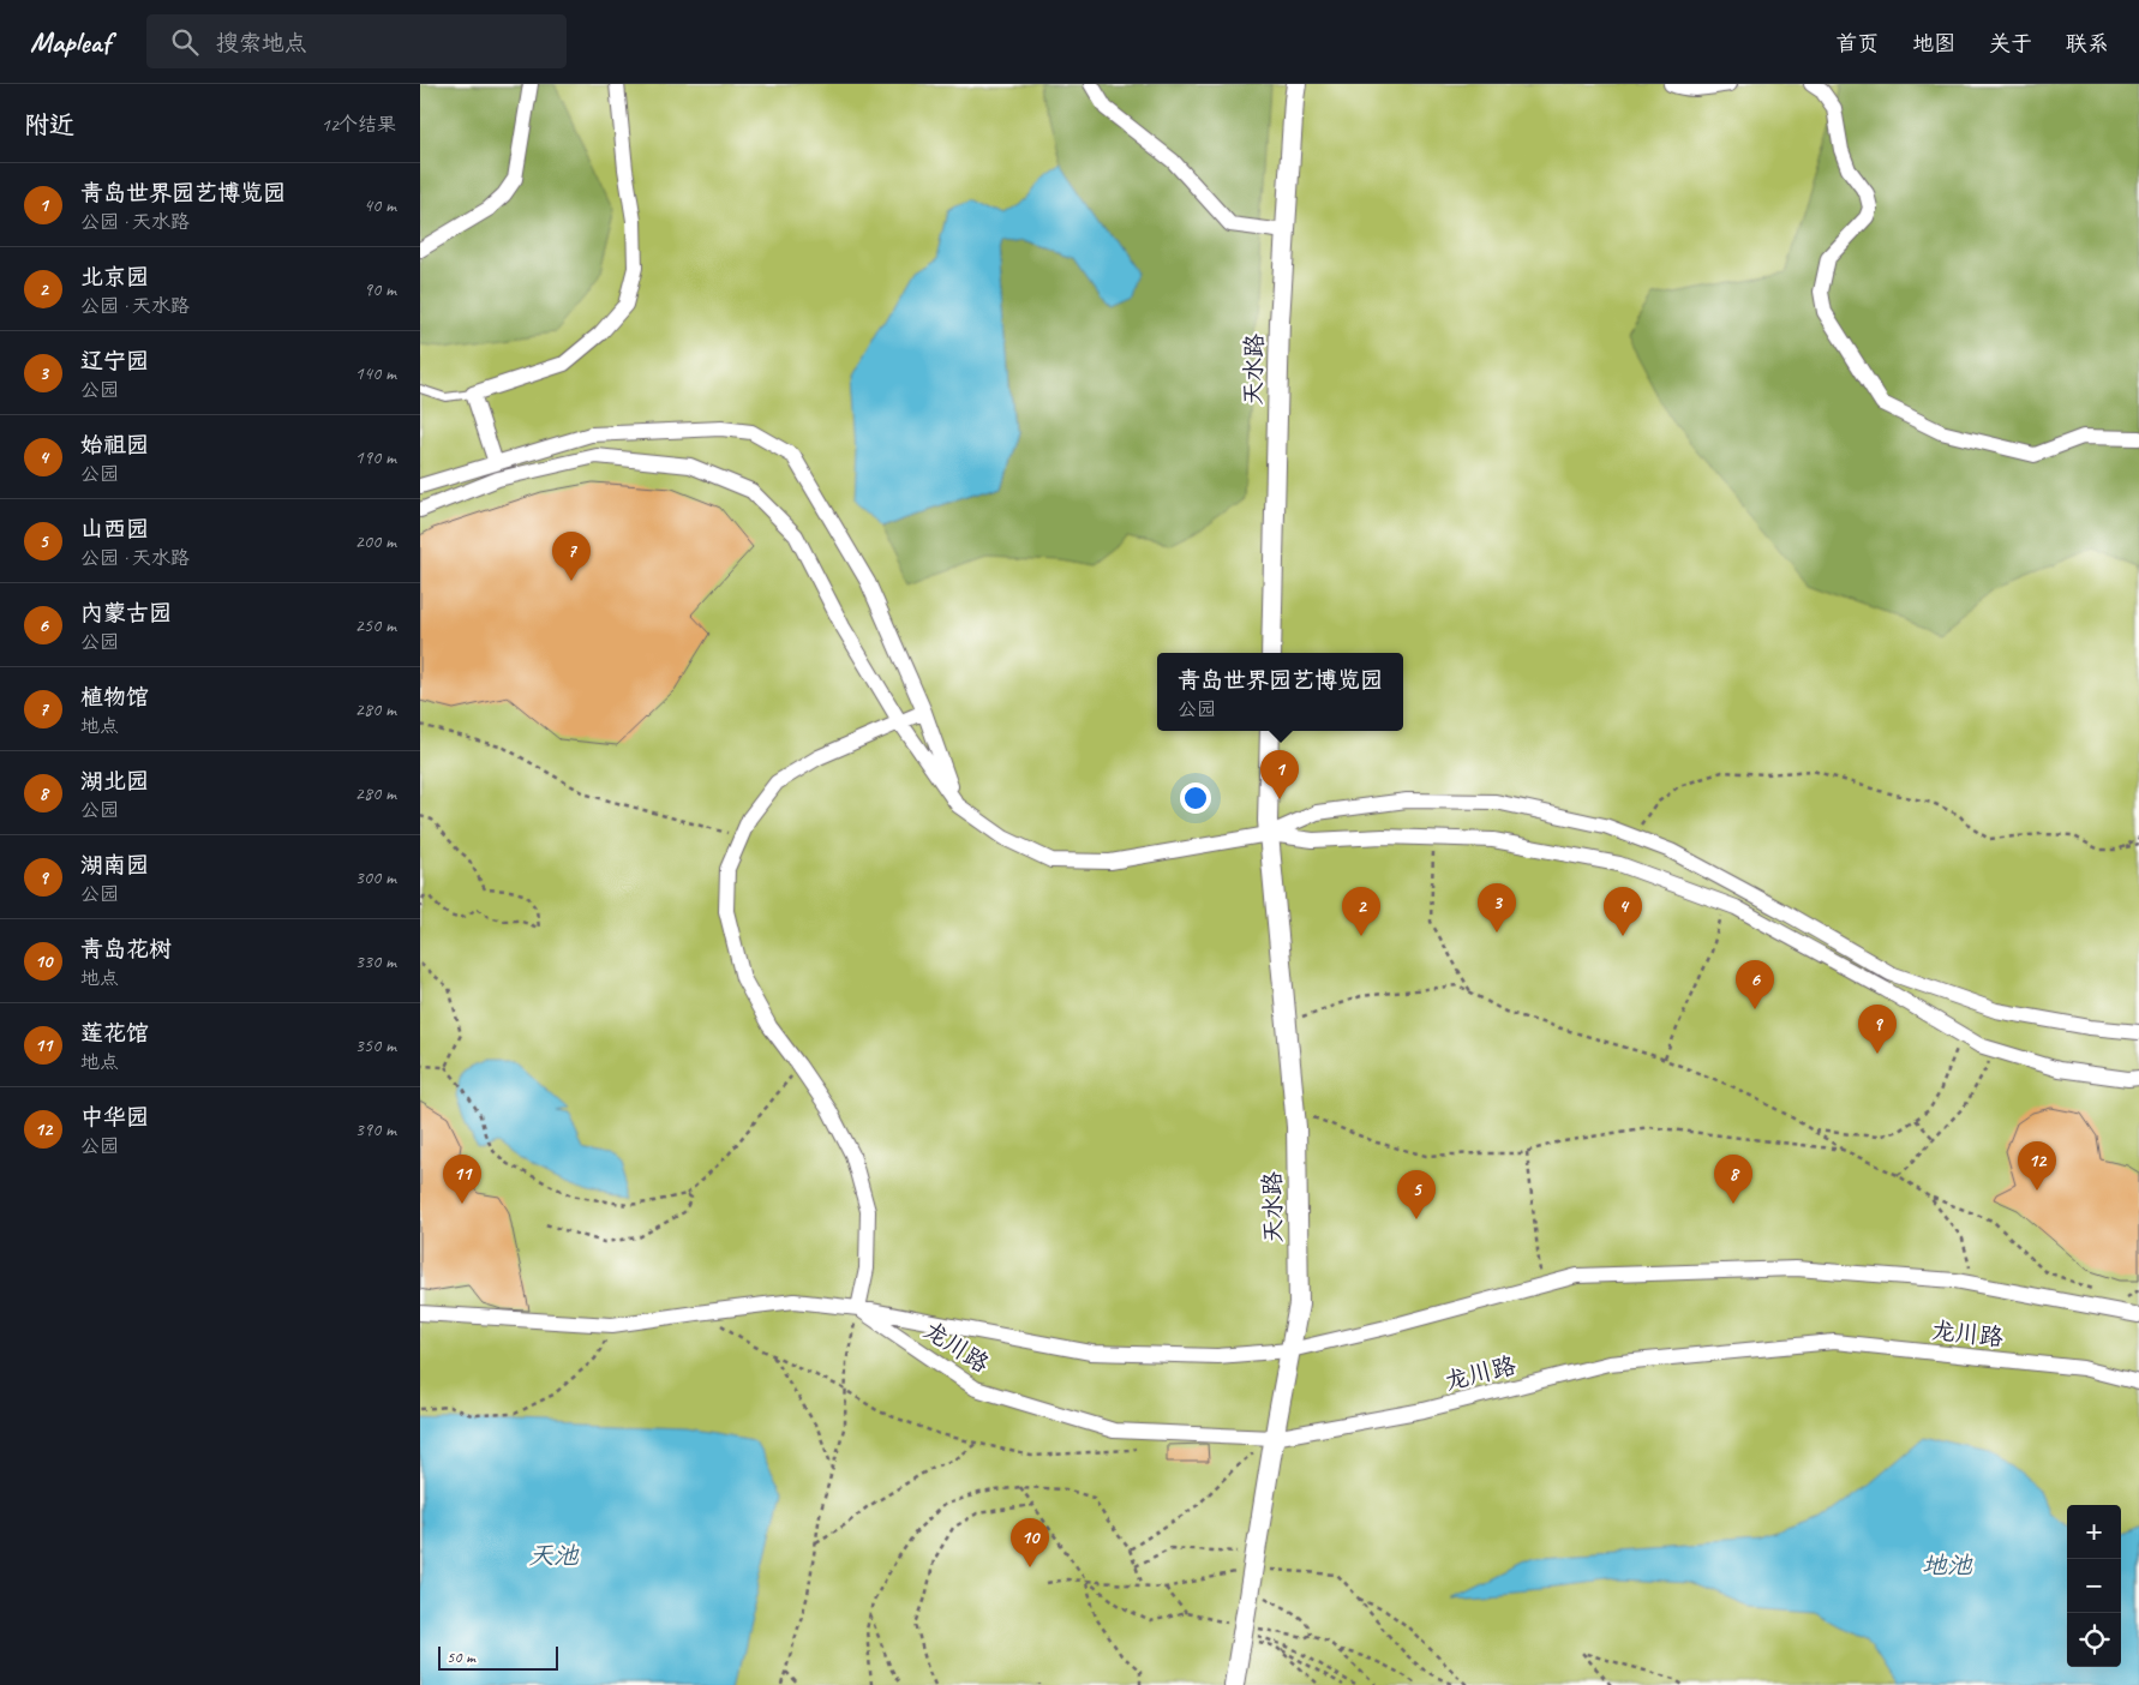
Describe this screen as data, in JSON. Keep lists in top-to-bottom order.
{
  "streets": {
    "street": ["天水路", "龙川路"]
  },
  "crossings": [
    ["天水路", "龙川路"]
  ],
  "water": ["天池", "地池"],
  "scale_bar": "50 m",
  "page": {
    "header": "Mapleaf",
    "search": "搜索地点",
    "nav": [
      "首页",
      "地图",
      "关于",
      "联系"
    ],
    "heading": ["附近", "12个结果"],
    "list": [
      {
        "mark": "1",
        "name": "青岛世界园艺博览园",
        "note": "公园 · 天水路",
        "value": "40 m"
      },
      {
        "mark": "2",
        "name": "北京园",
        "note": "公园 · 天水路",
        "value": "90 m"
      },
      {
        "mark": "3",
        "name": "辽宁园",
        "note": "公园",
        "value": "140 m"
      },
      {
        "mark": "4",
        "name": "始祖园",
        "note": "公园",
        "value": "190 m"
      },
      {
        "mark": "5",
        "name": "山西园",
        "note": "公园 · 天水路",
        "value": "200 m"
      },
      {
        "mark": "6",
        "name": "内蒙古园",
        "note": "公园",
        "value": "250 m"
      },
      {
        "mark": "7",
        "name": "植物馆",
        "note": "地点",
        "value": "280 m"
      },
      {
        "mark": "8",
        "name": "湖北园",
        "note": "公园",
        "value": "280 m"
      },
      {
        "mark": "9",
        "name": "湖南园",
        "note": "公园",
        "value": "300 m"
      },
      {
        "mark": "10",
        "name": "青岛花树",
        "note": "地点",
        "value": "330 m"
      },
      {
        "mark": "11",
        "name": "莲花馆",
        "note": "地点",
        "value": "350 m"
      },
      {
        "mark": "12",
        "name": "中华园",
        "note": "公园",
        "value": "390 m"
      }
    ],
    "pins": [
      "7",
      "1",
      "3",
      "2",
      "4",
      "6",
      "9",
      "12",
      "8",
      "11",
      "5",
      "10"
    ],
    "popup": ["青岛世界园艺博览园", "公园"],
    "map_buttons": ["+", "−"],
    "scale": "50 m"
  }
}
